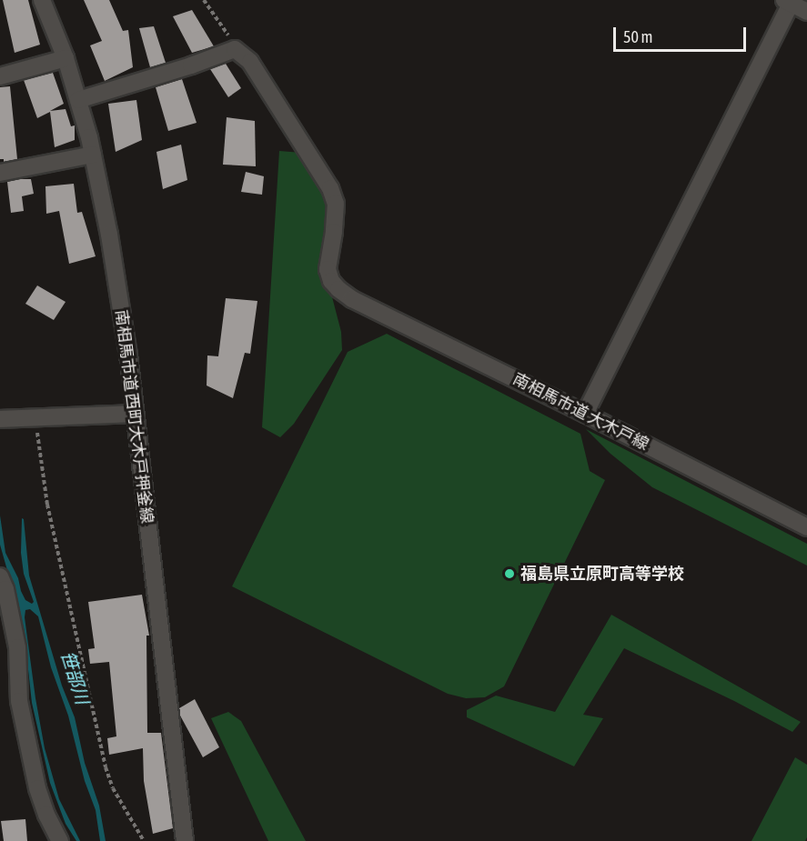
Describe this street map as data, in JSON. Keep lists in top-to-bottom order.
{
  "streets": {
    "street": ["南相馬市道 大木戸線", "南相馬市道 西町大木戸押釜線"]
  },
  "water": ["笹部川"],
  "places": ["福島県立原町高等学校"],
  "scale_bar": "50 m"
}
